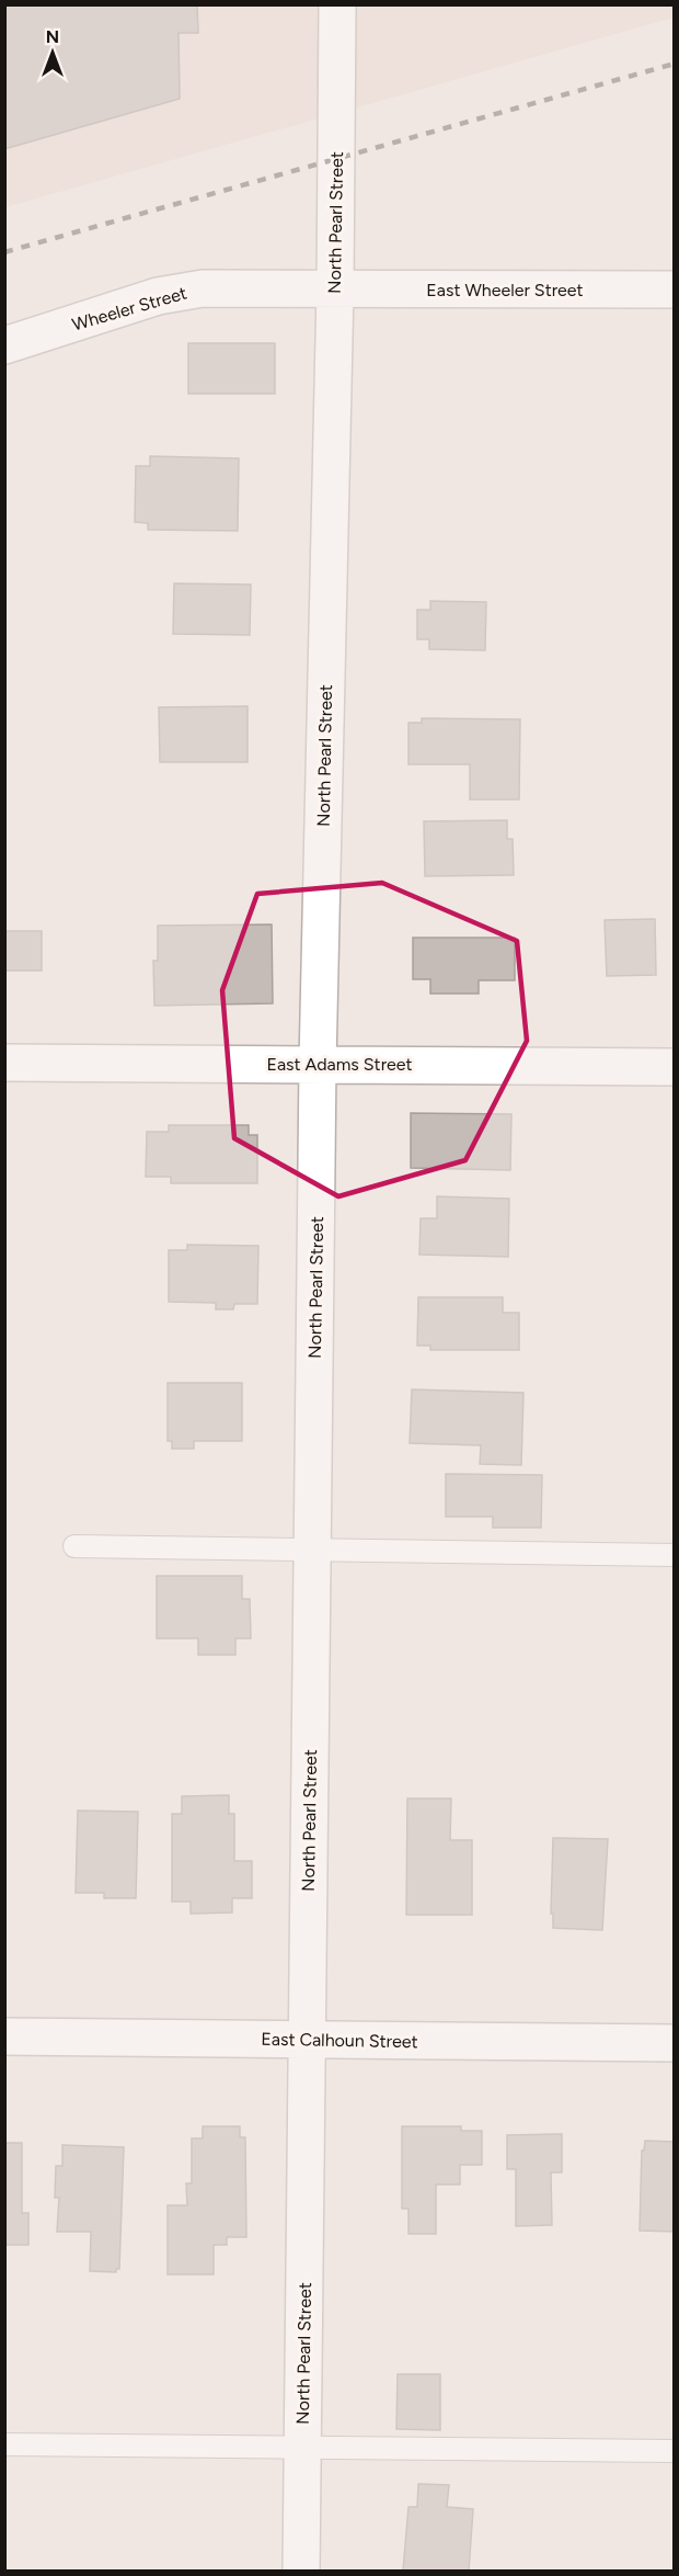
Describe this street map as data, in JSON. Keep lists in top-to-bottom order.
{
  "streets": {
    "street": [
      "North Pearl Street",
      "East Wheeler Street",
      "Wheeler Street",
      "East Adams Street",
      "East Calhoun Street"
    ]
  },
  "crossings": [
    ["North Pearl Street", "East Wheeler Street"],
    ["North Pearl Street", "Wheeler Street"],
    ["North Pearl Street", "East Adams Street"],
    ["North Pearl Street", "East Calhoun Street"],
    ["East Wheeler Street", "Wheeler Street"]
  ],
  "north": "top"
}
